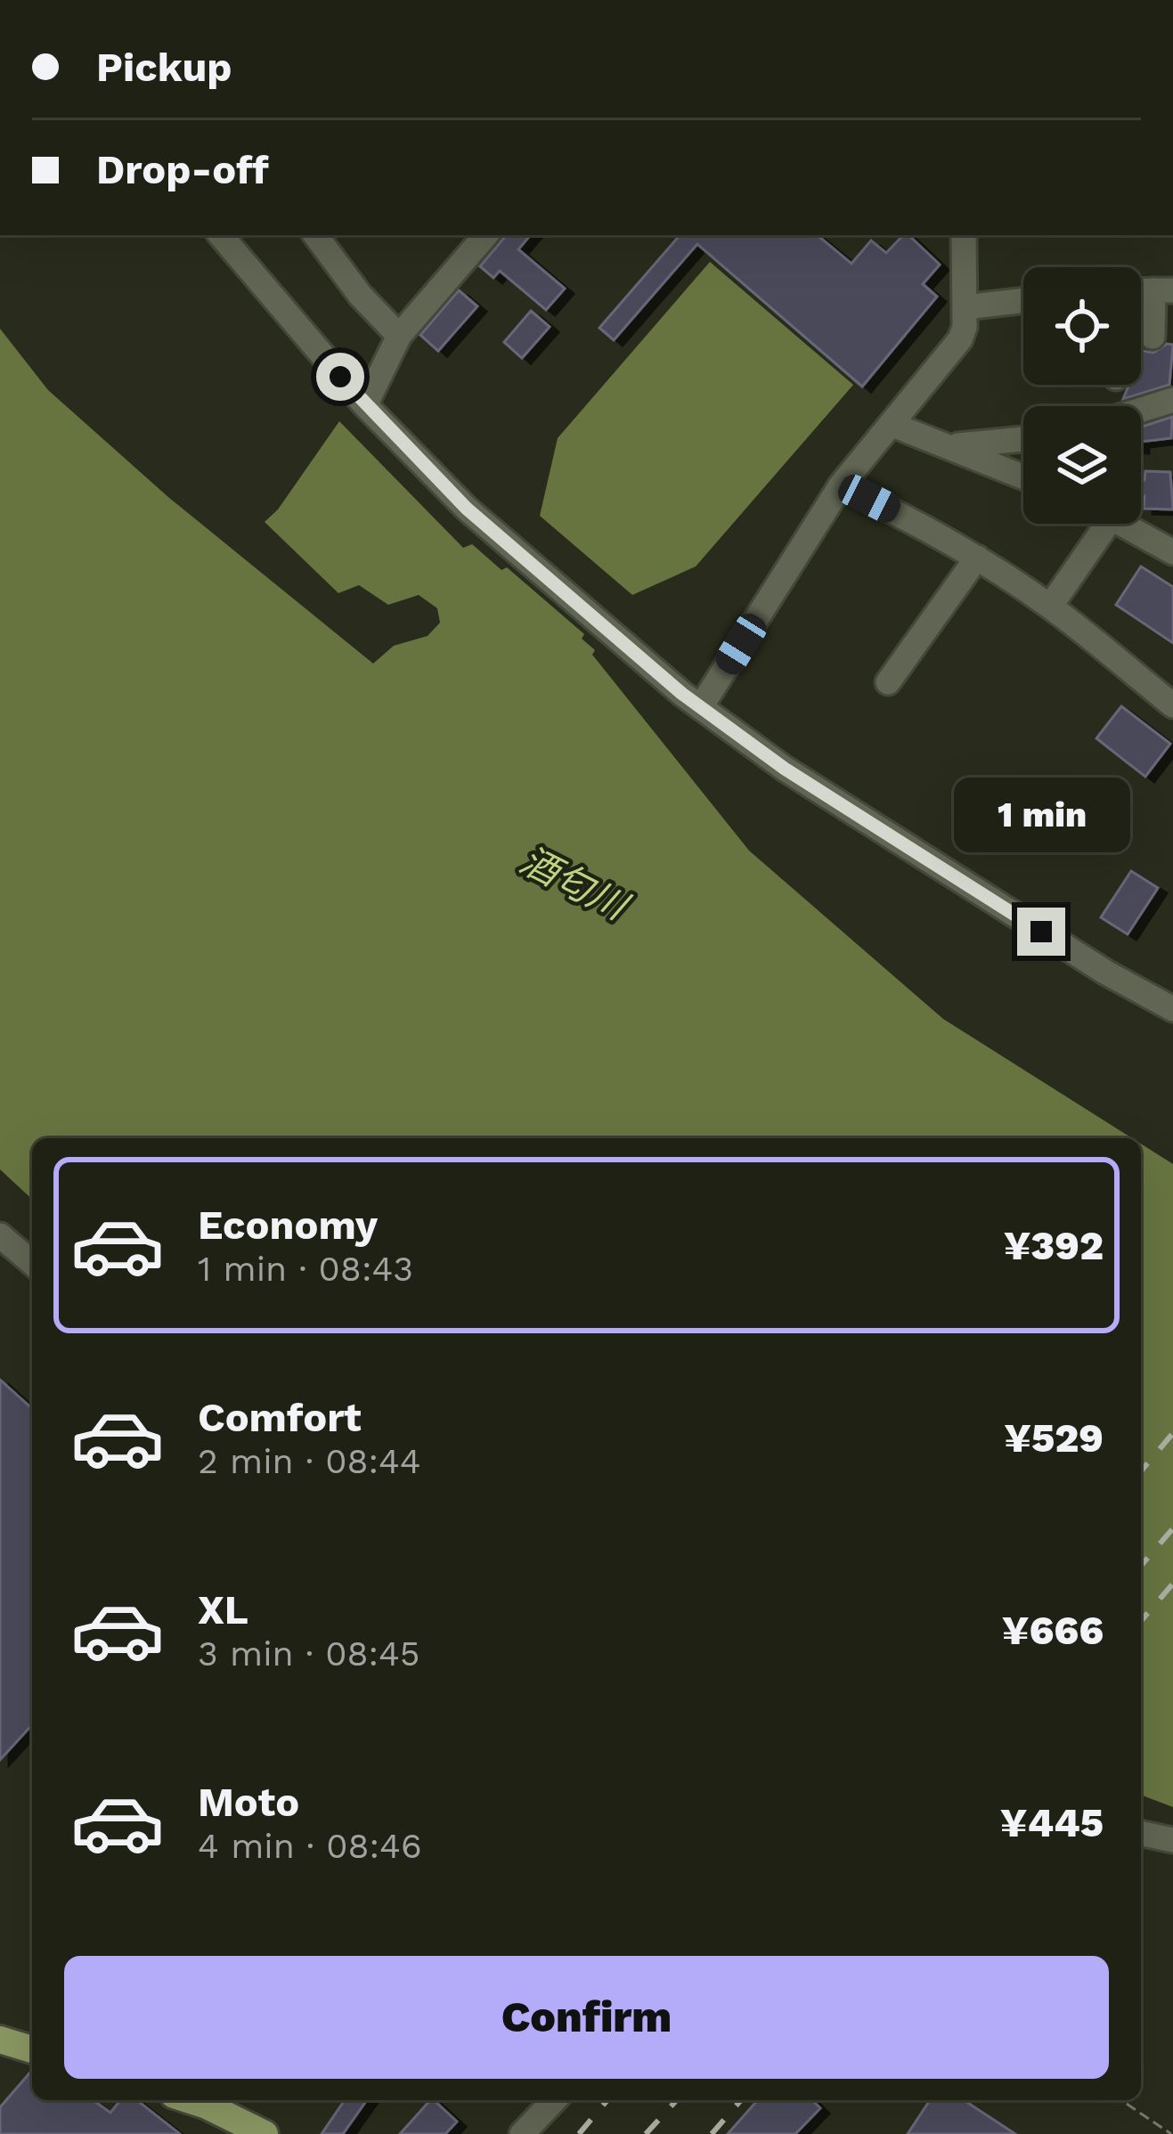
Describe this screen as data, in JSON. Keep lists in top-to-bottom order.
{
  "water": ["酒匂川"],
  "page": {
    "banner": ["Pickup", "Drop-off"],
    "bubble": "1 min",
    "list": [
      {
        "name": "Economy",
        "note": "1 min · 08:43",
        "value": "¥392"
      },
      {
        "name": "Comfort",
        "note": "2 min · 08:44",
        "value": "¥529"
      },
      {
        "name": "XL",
        "note": "3 min · 08:45",
        "value": "¥666"
      },
      {
        "name": "Moto",
        "note": "4 min · 08:46",
        "value": "¥445"
      }
    ],
    "buttons": "Confirm"
  }
}
